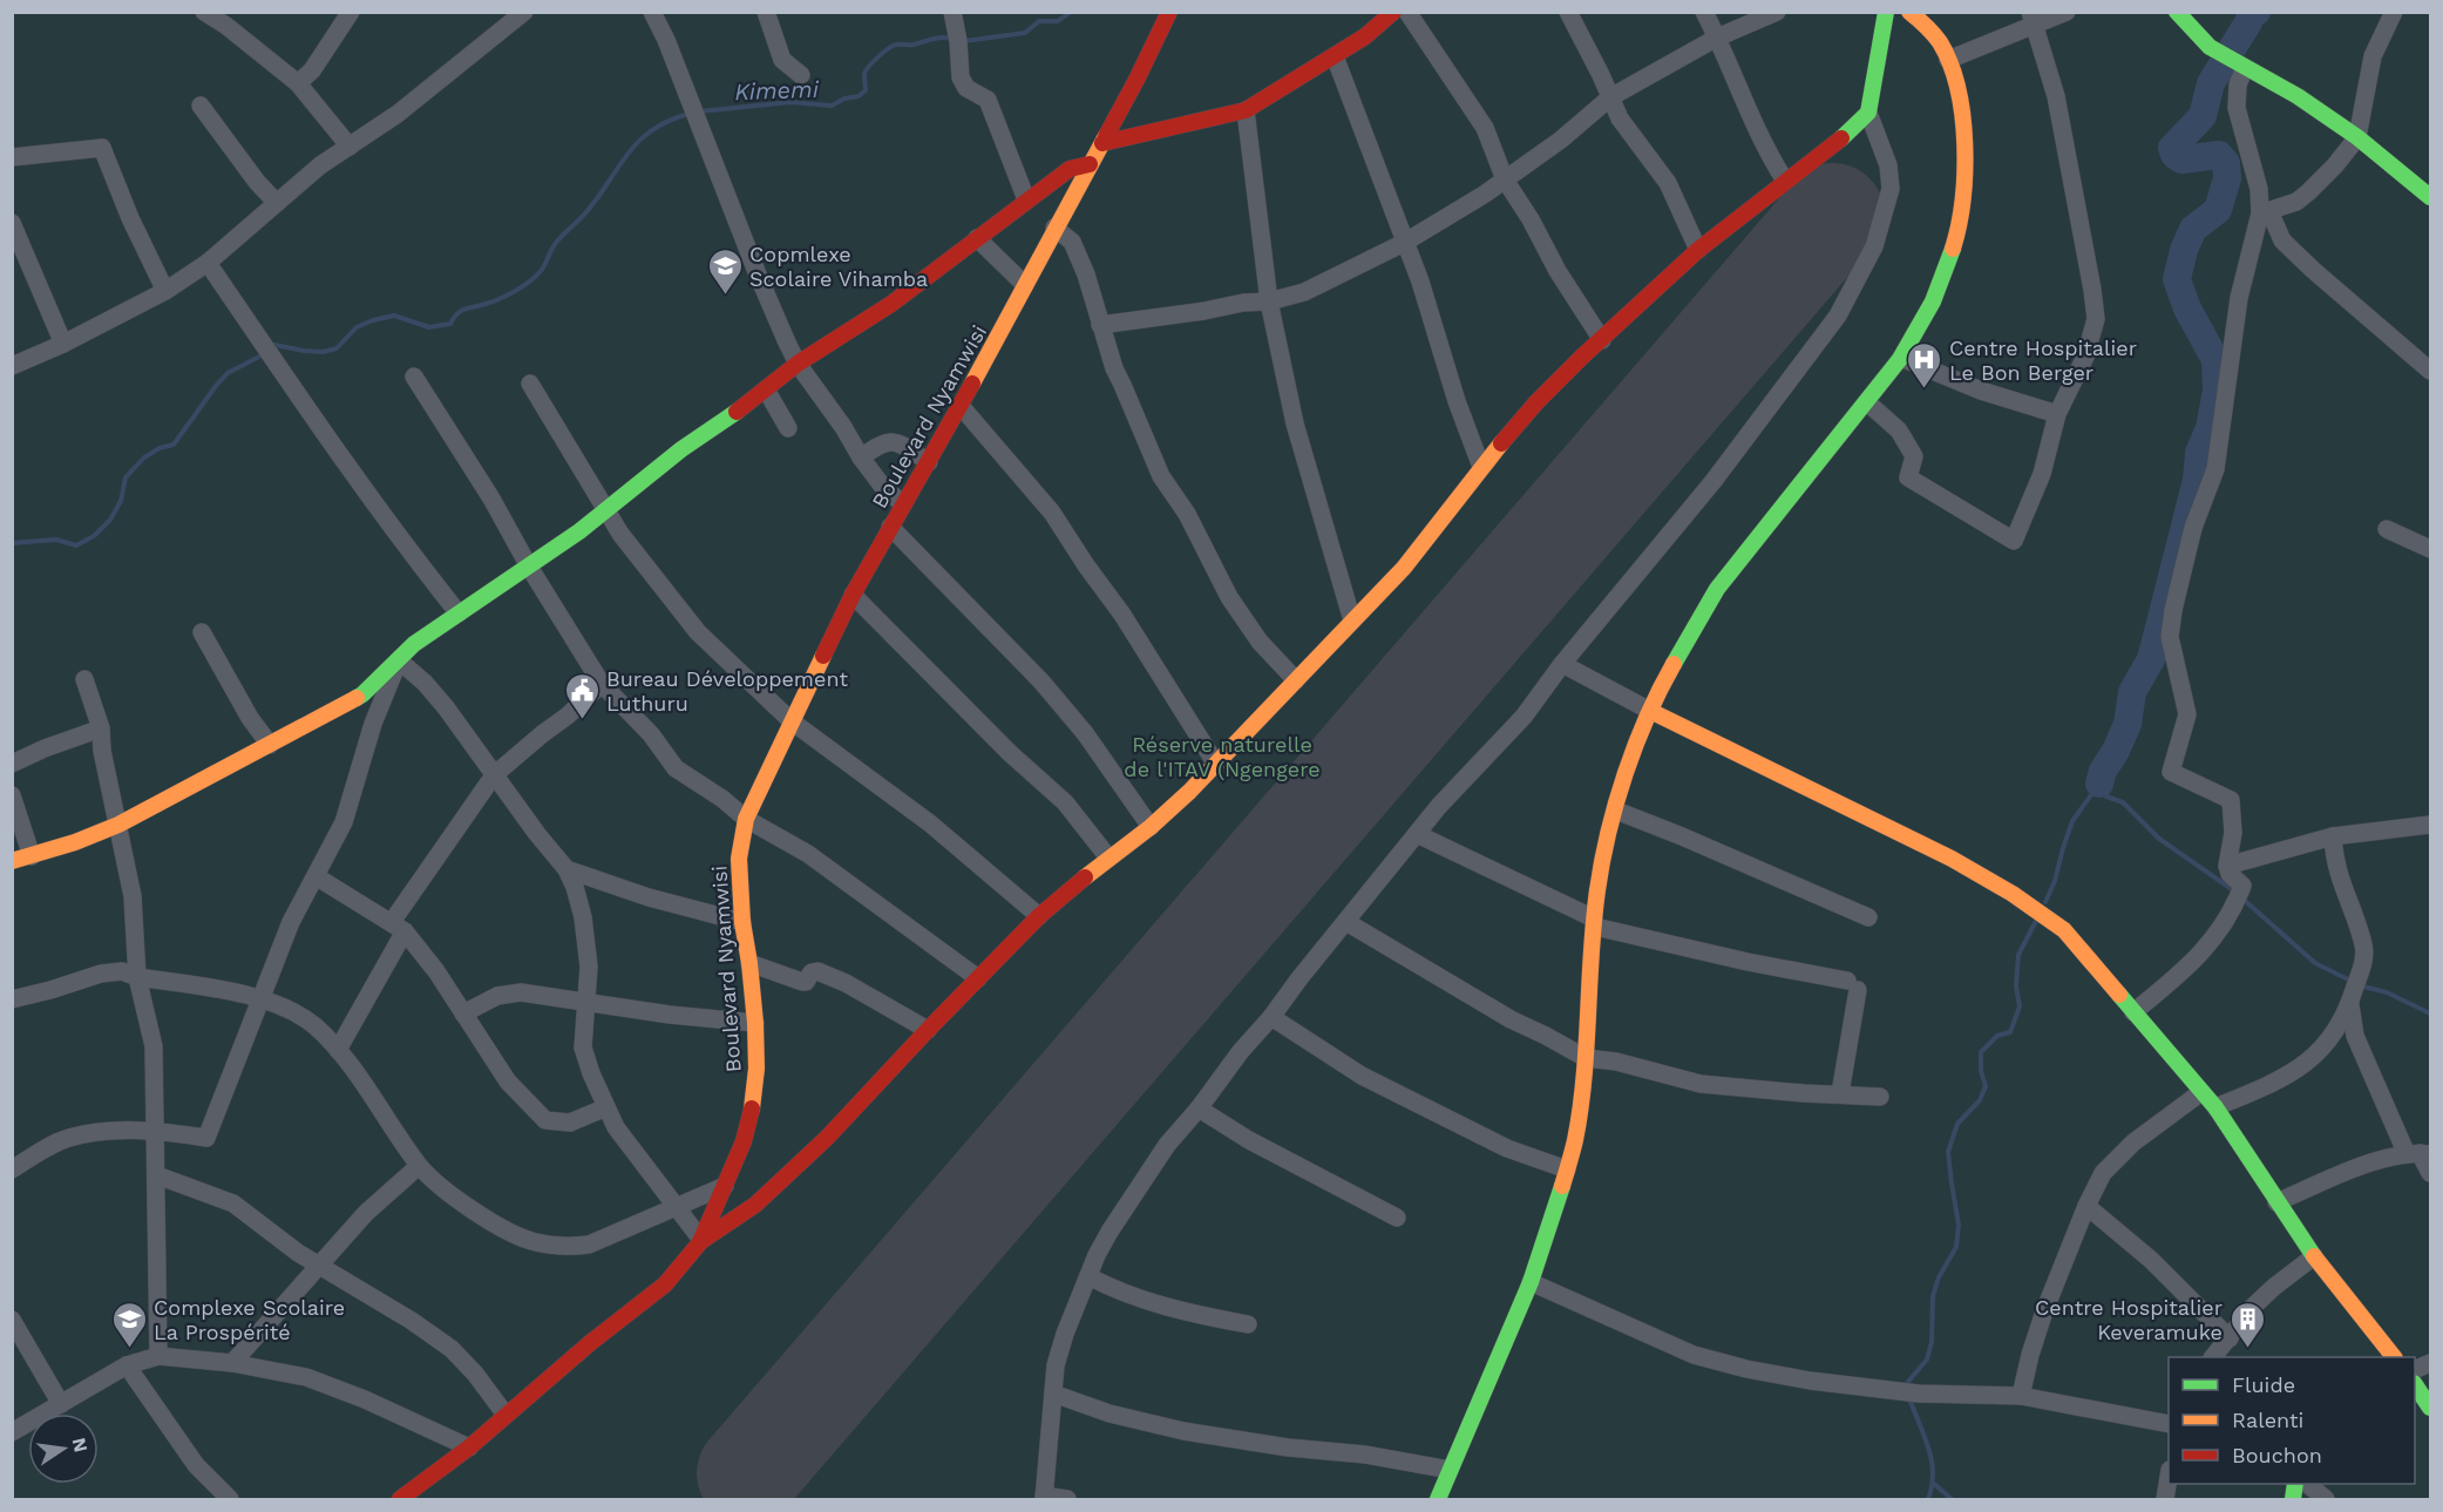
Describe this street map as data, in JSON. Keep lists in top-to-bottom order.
{
  "streets": {
    "street": ["Boulevard Nyamwisi"]
  },
  "water": ["Kimemi"],
  "parks": ["Réserve naturelle de l'ITAV (Ngengere"],
  "places": {
    "school or university": ["Copmlexe Scolaire Vihamba", "Complexe Scolaire La Prospérité"],
    "hospital": ["Centre Hospitalier Le Bon Berger"],
    "public building": ["Bureau Développement Luthuru"],
    "building": ["Centre Hospitalier Keveramuke"]
  },
  "legend": ["Fluide", "Ralenti", "Bouchon"],
  "north": "right"
}
